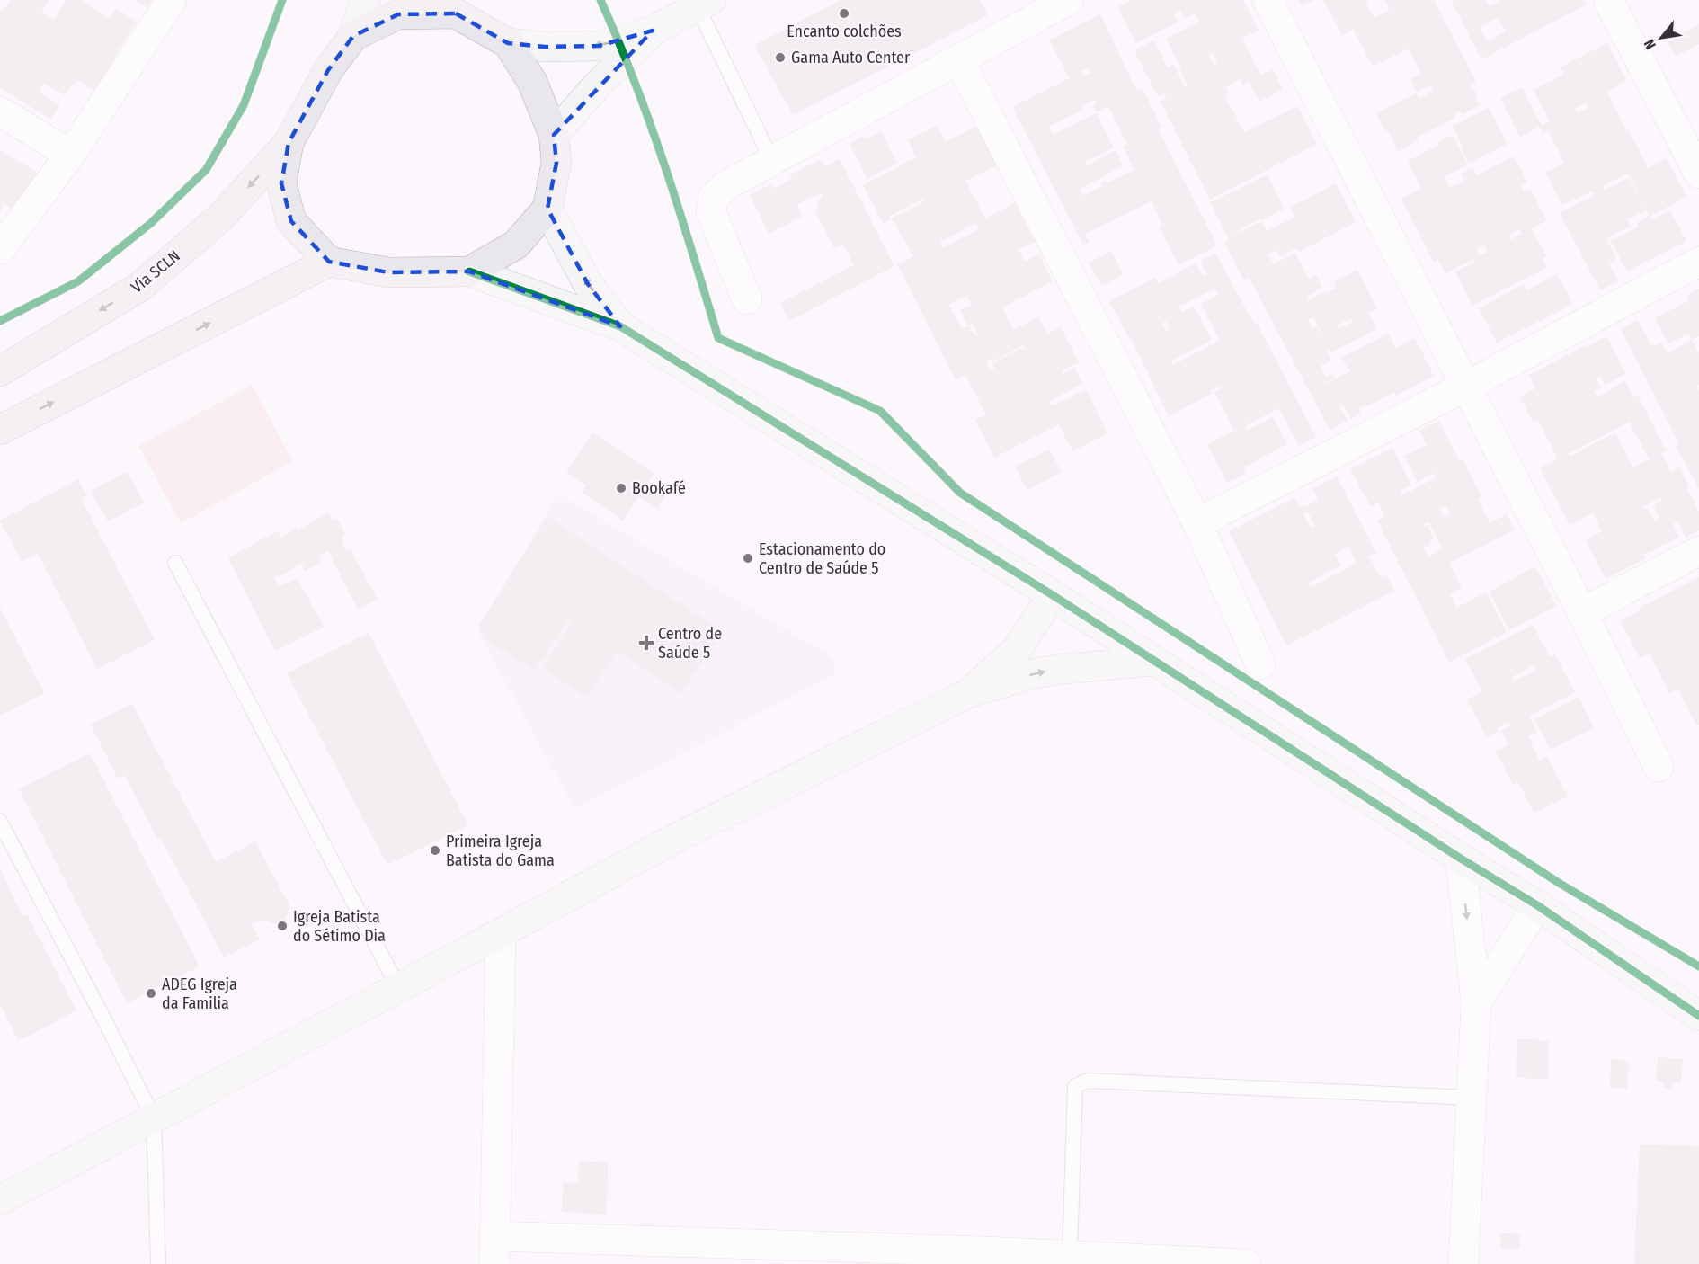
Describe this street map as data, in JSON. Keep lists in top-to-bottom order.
{
  "streets": {
    "main road": ["Via SCLN"]
  },
  "places": {
    "other": [
      "Encanto colchões",
      "Gama Auto Center",
      "Bookafé",
      "Estacionamento do Centro de Saúde 5",
      "Primeira Igreja Batista do Gama",
      "Igreja Batista do Sétimo Dia",
      "ADEG Igreja da Familia"
    ],
    "health": ["Centro de Saúde 5"]
  },
  "north": "bottom left"
}
